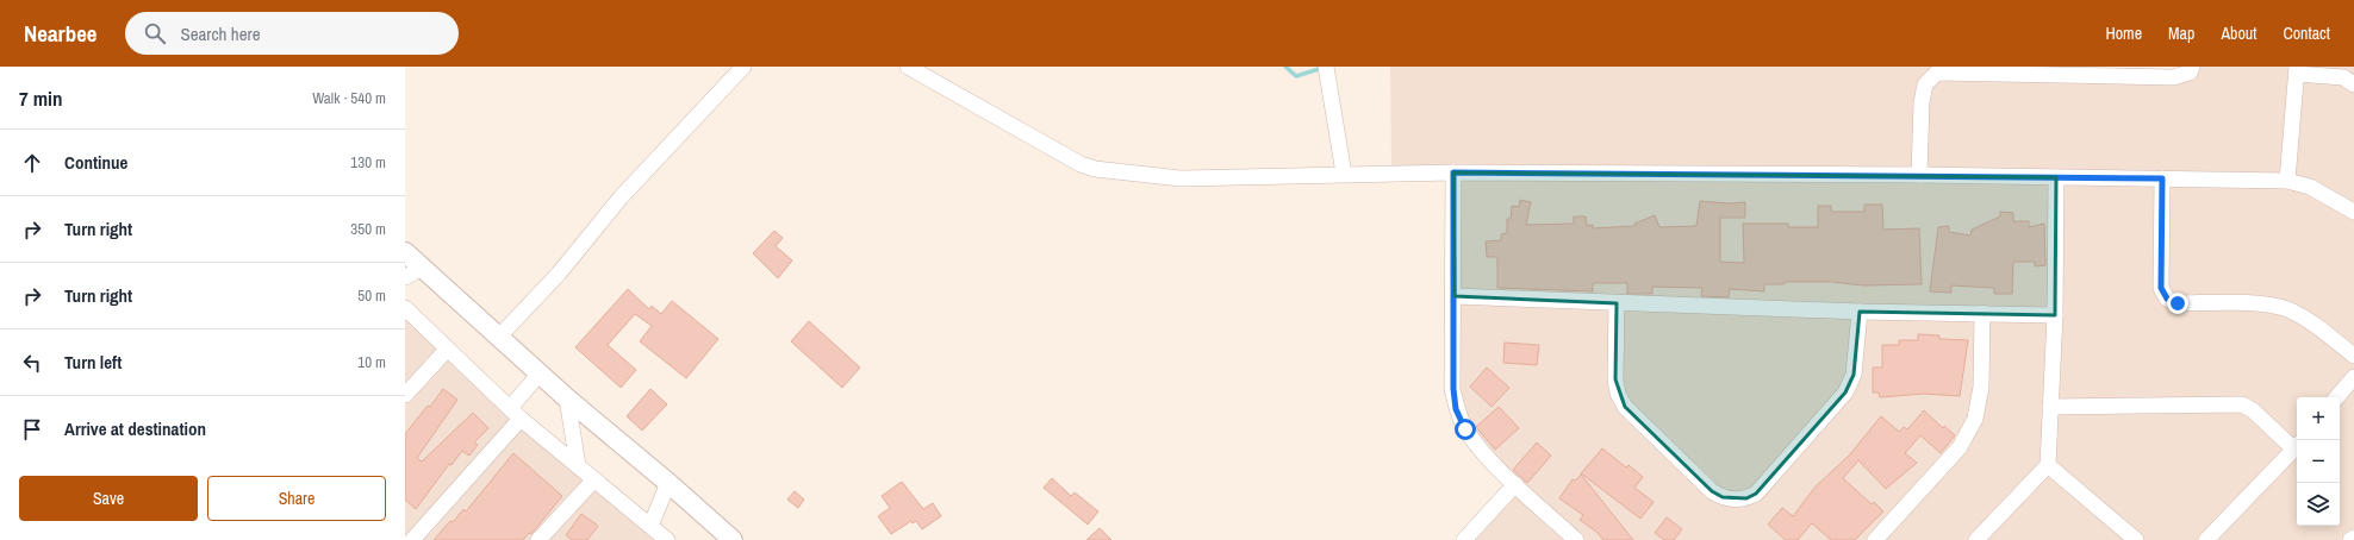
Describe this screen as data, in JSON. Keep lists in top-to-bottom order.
{
  "page": {
    "header": "Nearbee",
    "search": "Search here",
    "nav": [
      "Home",
      "Map",
      "About",
      "Contact"
    ],
    "heading": ["7 min", "Walk · 540 m"],
    "list": [
      ["Continue", "130 m"],
      ["Turn right", "350 m"],
      ["Turn right", "50 m"],
      ["Turn left", "10 m"],
      "Arrive at destination"
    ],
    "map_buttons": ["+", "−"],
    "buttons": ["Save", "Share"]
  }
}
